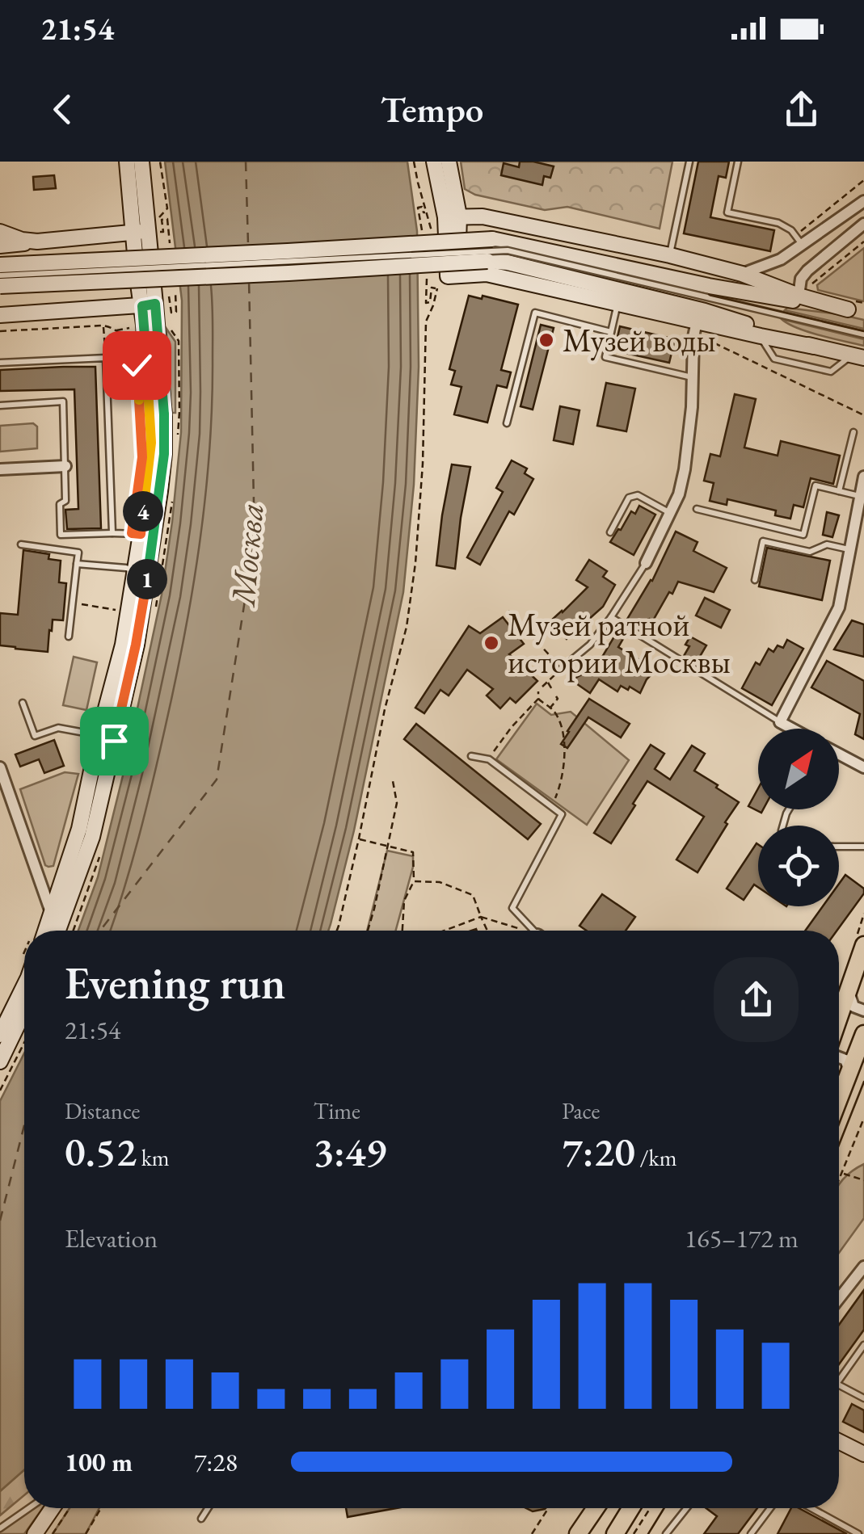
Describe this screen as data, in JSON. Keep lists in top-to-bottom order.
{
  "water": ["Москва"],
  "places": ["Музей воды", "Музей ратной истории Москвы"],
  "north": "top right",
  "page": {
    "status": "21:54",
    "header": "Tempo",
    "pins": ["4", "1"],
    "heading": ["Evening run", "21:54"],
    "stats": [
      ["Distance", "0.52 km"],
      ["Time", "3:49"],
      ["Pace", "7:20 /km"]
    ],
    "chart": ["Elevation", "165–172 m"],
    "list": [
      {
        "name": "100 m",
        "note": "7:28"
      }
    ]
  }
}
